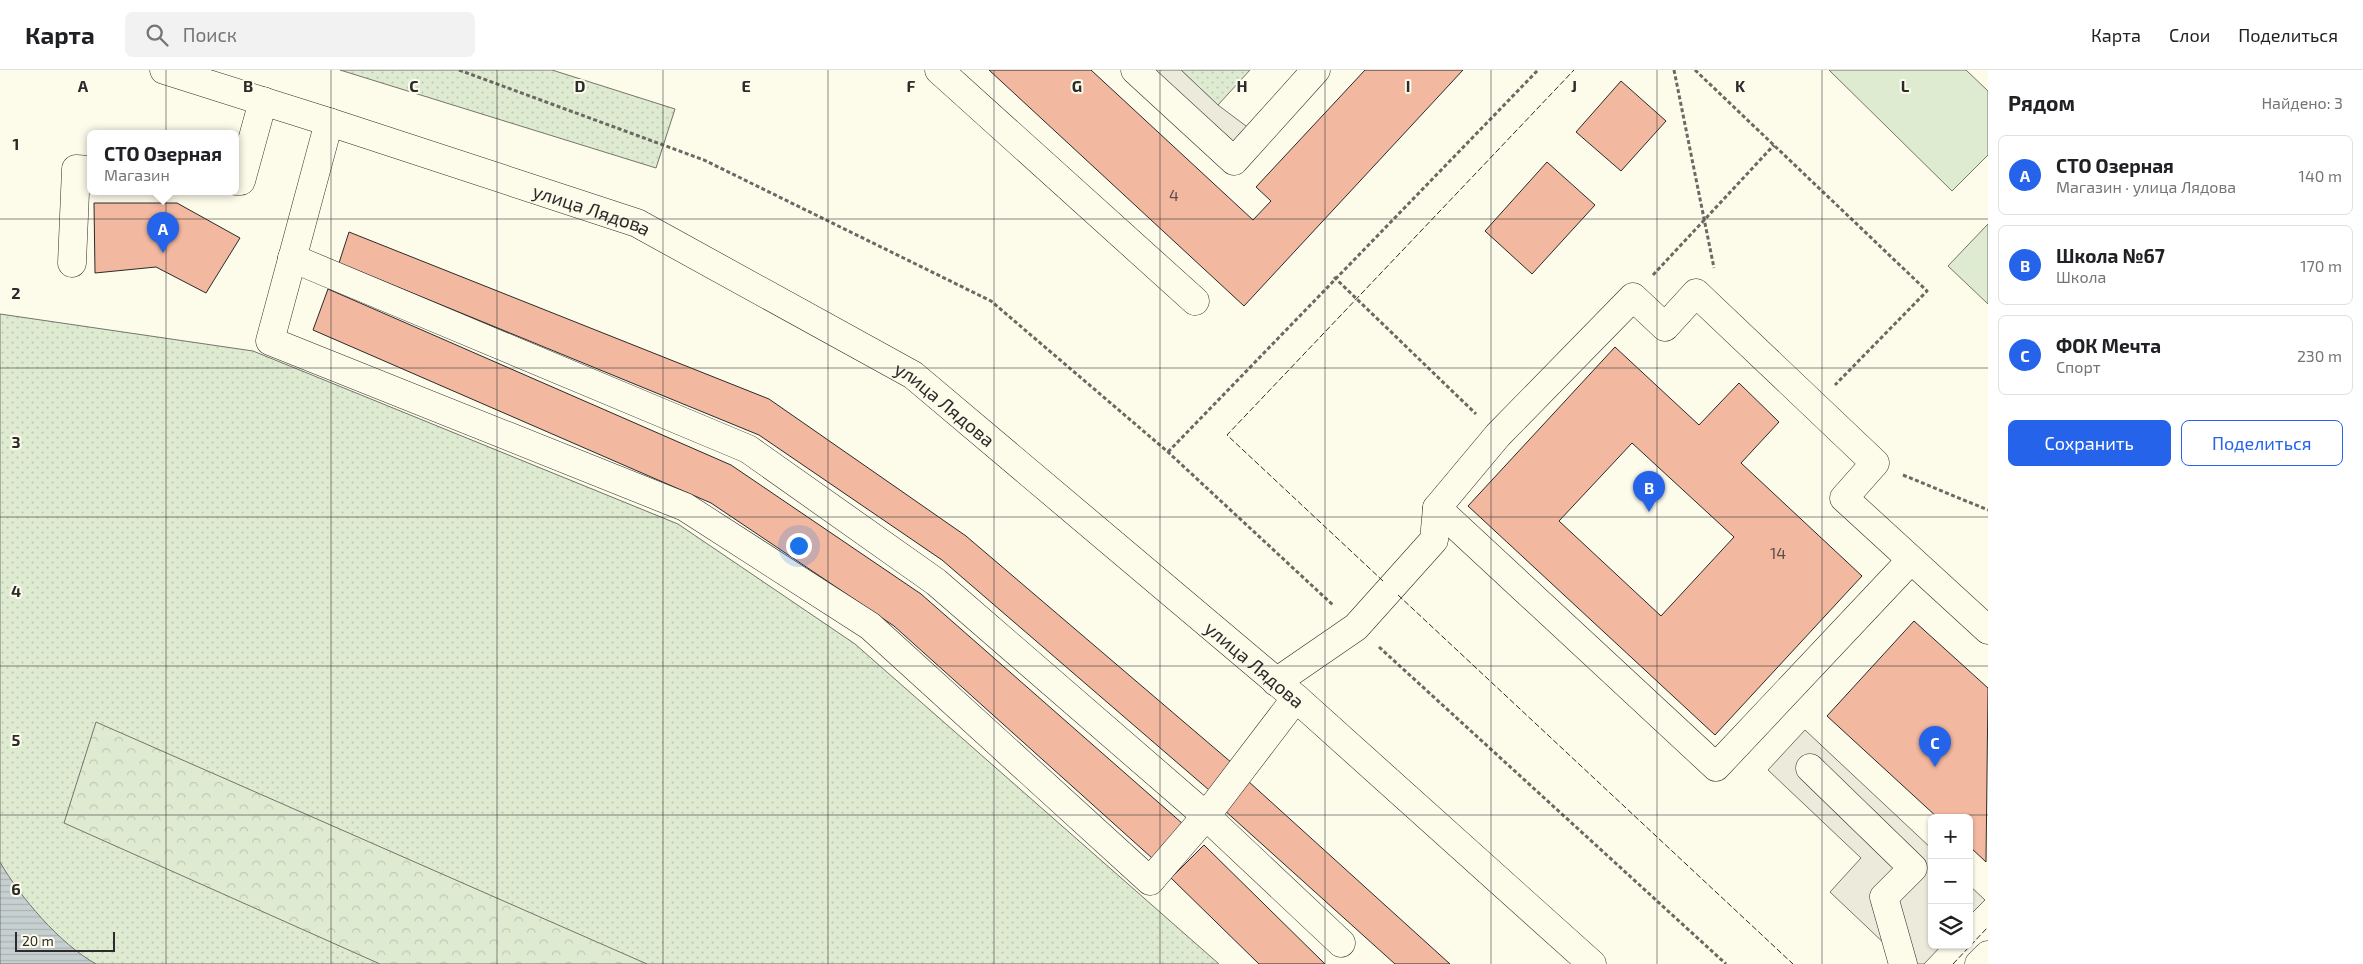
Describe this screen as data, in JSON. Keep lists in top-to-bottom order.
{
  "streets": {
    "street": ["улица Лядова"]
  },
  "house_numbers": ["4", "14"],
  "scale_bar": "20 m",
  "page": {
    "header": "Карта",
    "search": "Поиск",
    "nav": ["Карта", "Слои", "Поделиться"],
    "heading": ["Рядом", "Найдено: 3"],
    "popup": ["СТО Озерная", "Магазин"],
    "list": [
      {
        "mark": "A",
        "name": "СТО Озерная",
        "note": "Магазин · улица Лядова",
        "value": "140 m"
      },
      {
        "mark": "B",
        "name": "Школа №67",
        "note": "Школа",
        "value": "170 m"
      },
      {
        "mark": "C",
        "name": "ФОК Мечта",
        "note": "Спорт",
        "value": "230 m"
      }
    ],
    "pins": ["A", "B", "C"],
    "buttons": ["Сохранить", "Поделиться"],
    "map_buttons": ["+", "−"],
    "scale": "20 m"
  },
  "grid": {
    "columns": [
      "A",
      "B",
      "C",
      "D",
      "E",
      "F",
      "G",
      "H",
      "I",
      "J",
      "K",
      "L"
    ],
    "rows": [
      "1",
      "2",
      "3",
      "4",
      "5",
      "6"
    ]
  }
}
